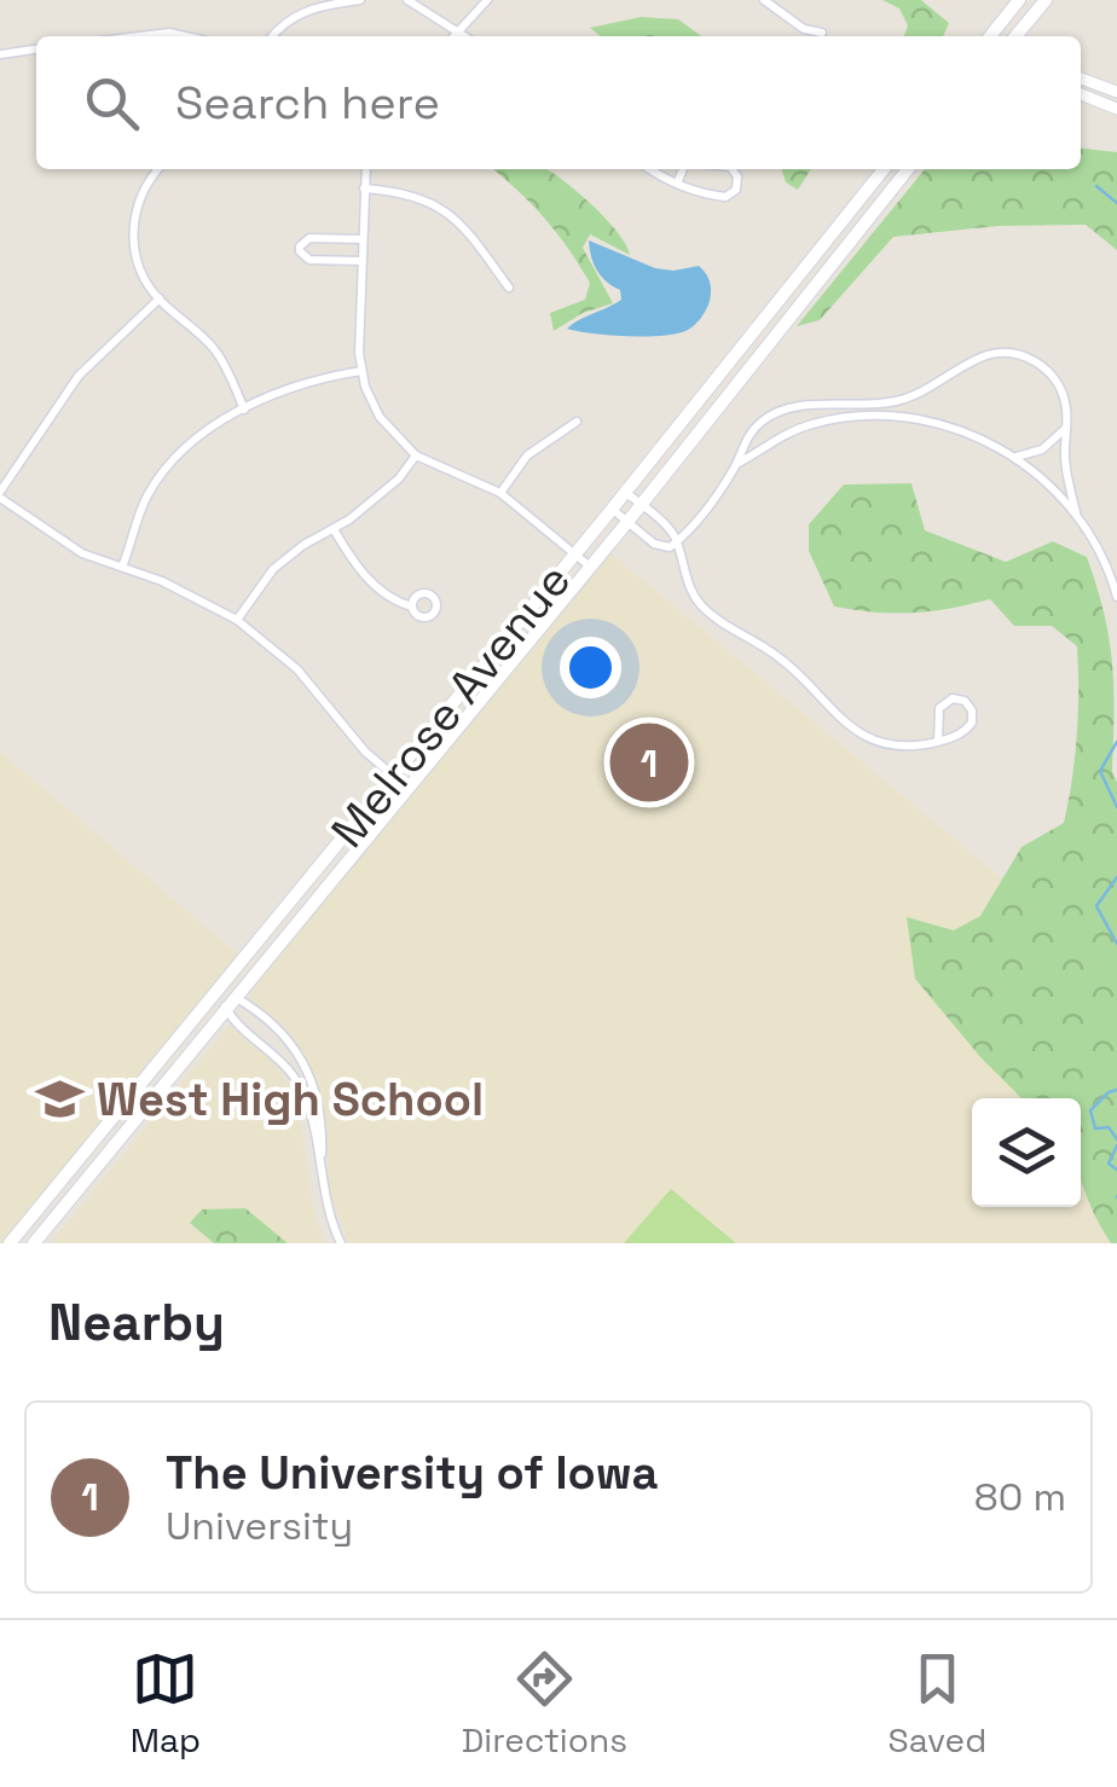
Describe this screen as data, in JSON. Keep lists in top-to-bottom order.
{
  "streets": {
    "main road": ["Melrose Avenue"]
  },
  "places": {
    "school or university": ["West High School"]
  },
  "page": {
    "search": "Search here",
    "pins": "1",
    "heading": "Nearby",
    "list": [
      {
        "mark": "1",
        "name": "The University of Iowa",
        "note": "University",
        "value": "80 m"
      }
    ],
    "nav": ["Map", "Directions", "Saved"]
  }
}
